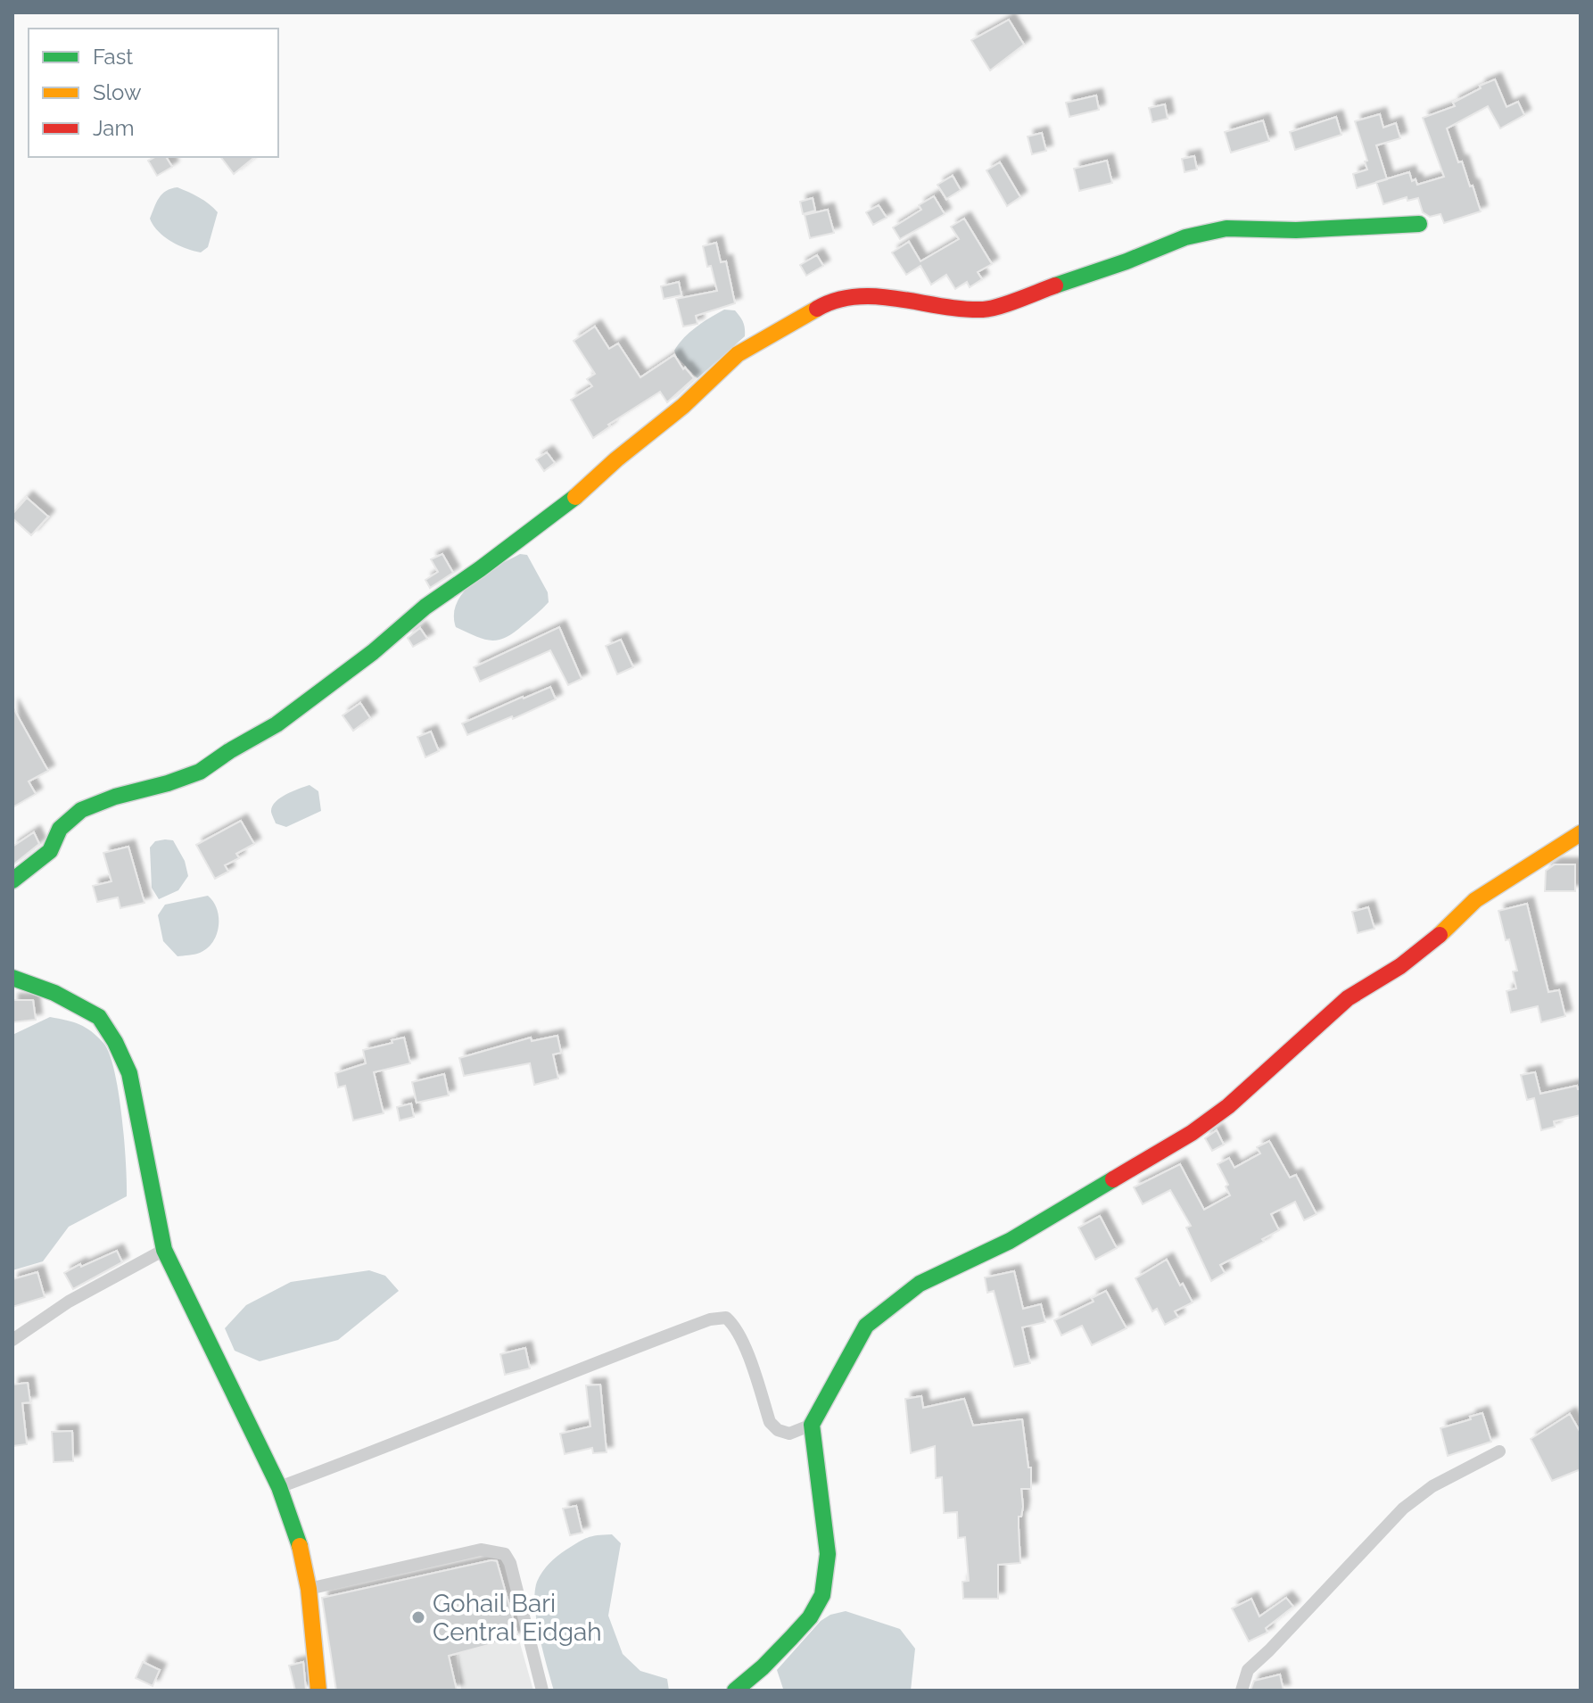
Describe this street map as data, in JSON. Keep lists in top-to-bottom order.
{
  "places": ["Gohail Bari Central Eidgah"],
  "legend": ["Fast", "Slow", "Jam"]
}
